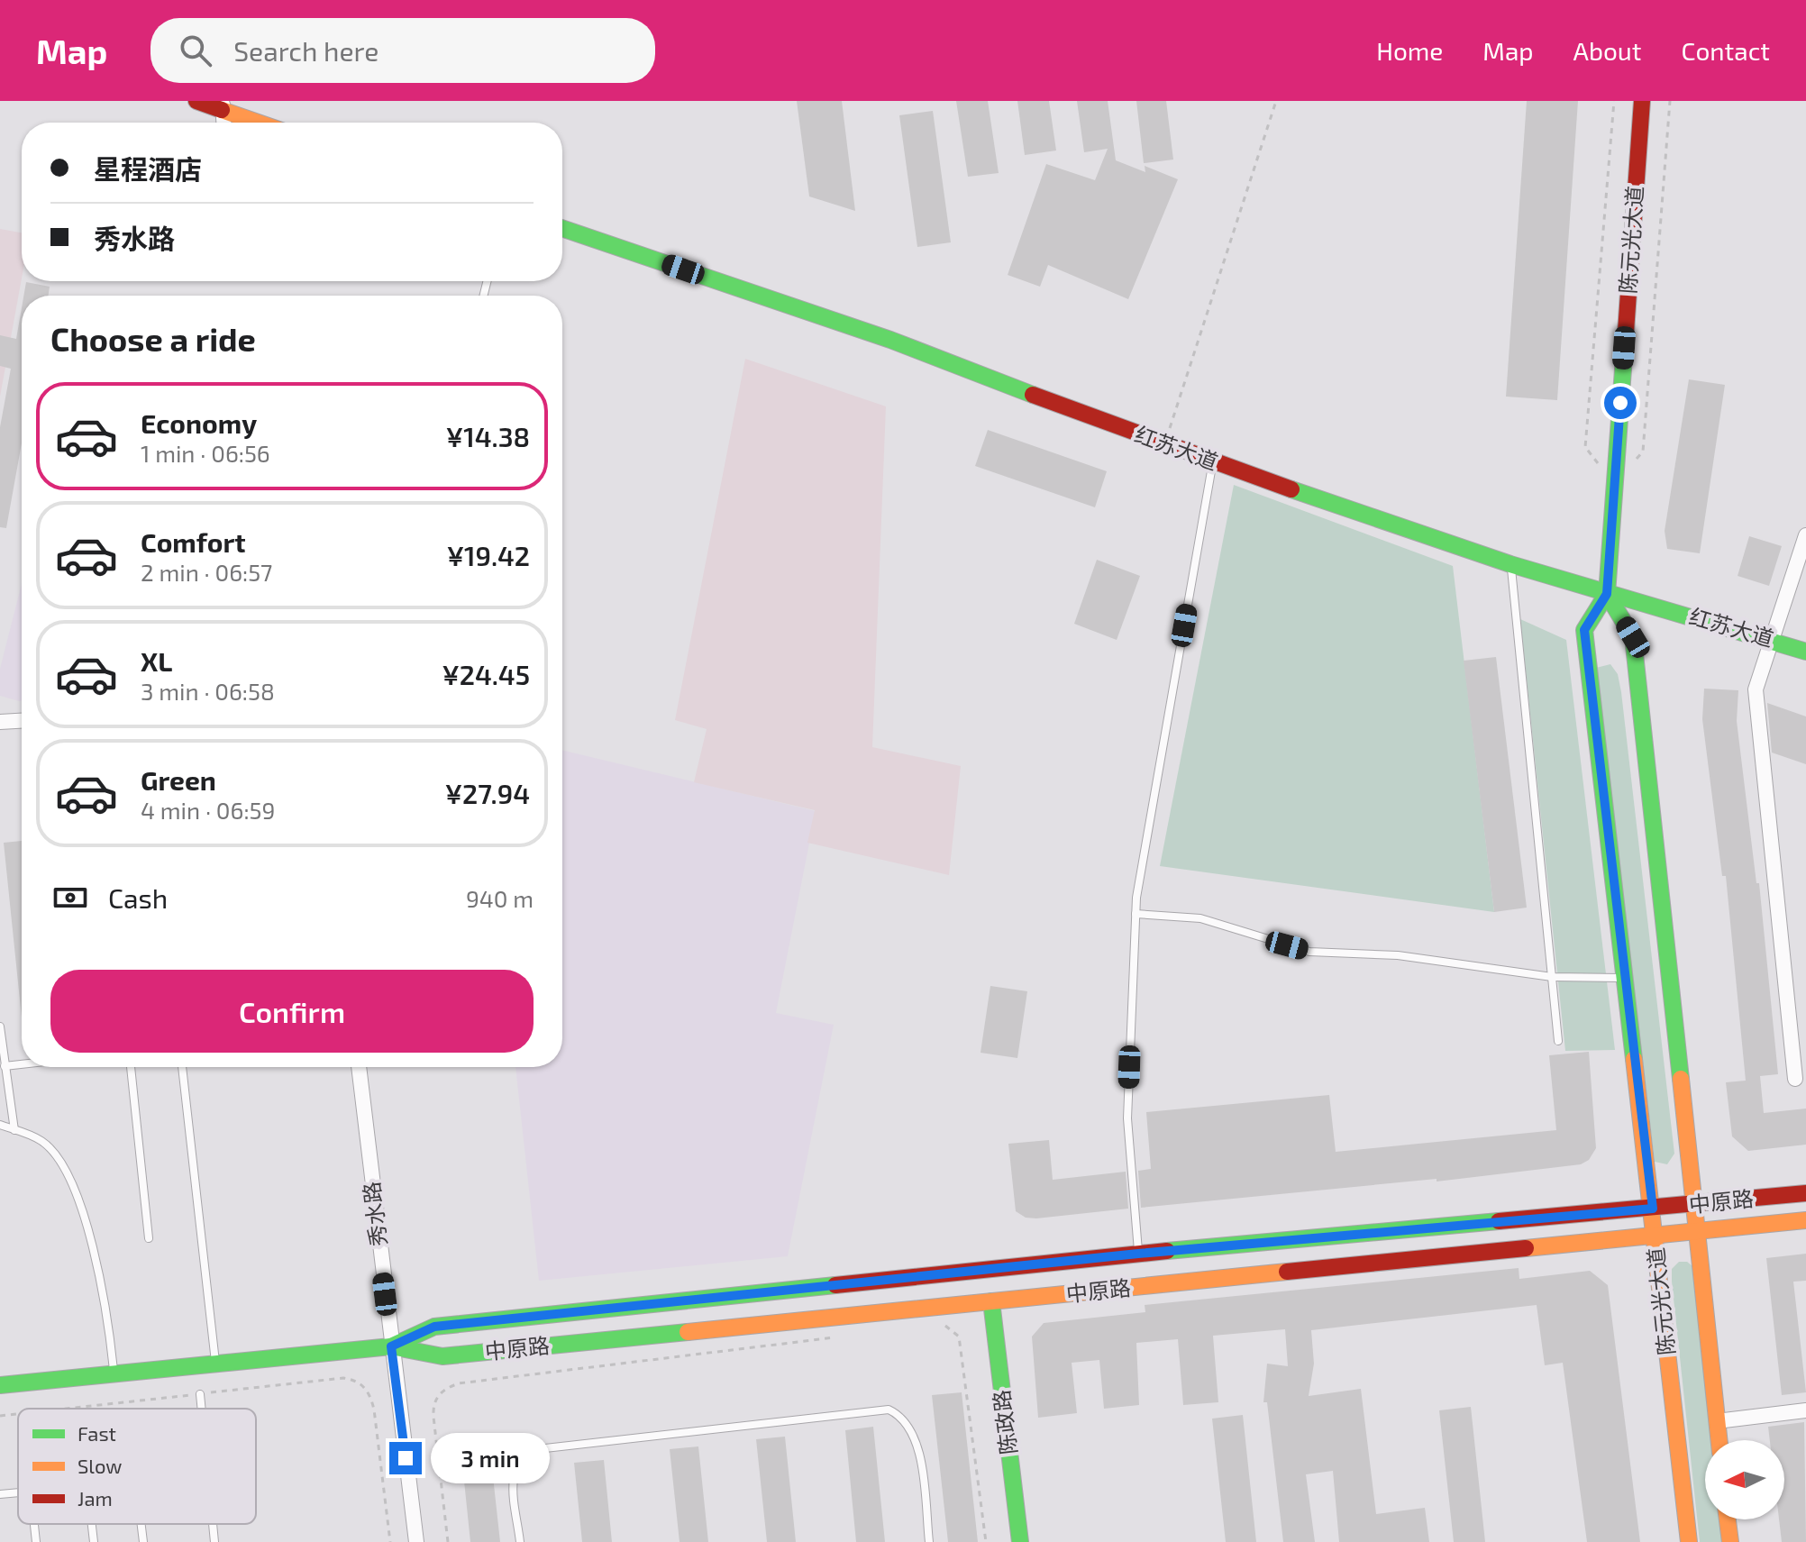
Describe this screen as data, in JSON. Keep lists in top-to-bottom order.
{
  "streets": {
    "main road": [
      "陈元光大道",
      "红苏大道",
      "中原路",
      "陈政路"
    ],
    "street": ["秀水路"]
  },
  "crossings": [
    ["陈元光大道", "红苏大道"],
    ["陈元光大道", "中原路"],
    ["中原路", "秀水路"],
    ["中原路", "陈政路"]
  ],
  "legend": ["Fast", "Slow", "Jam"],
  "north": "left",
  "page": {
    "header": "Map",
    "search": "Search here",
    "nav": [
      "Home",
      "Map",
      "About",
      "Contact"
    ],
    "banner": ["星程酒店", "秀水路"],
    "heading": "Choose a ride",
    "list": [
      {
        "name": "Economy",
        "note": "1 min · 06:56",
        "value": "¥14.38"
      },
      {
        "name": "Comfort",
        "note": "2 min · 06:57",
        "value": "¥19.42"
      },
      {
        "name": "XL",
        "note": "3 min · 06:58",
        "value": "¥24.45"
      },
      {
        "name": "Green",
        "note": "4 min · 06:59",
        "value": "¥27.94"
      }
    ],
    "pay": ["Cash", "940 m"],
    "buttons": "Confirm",
    "bubble": "3 min"
  }
}
